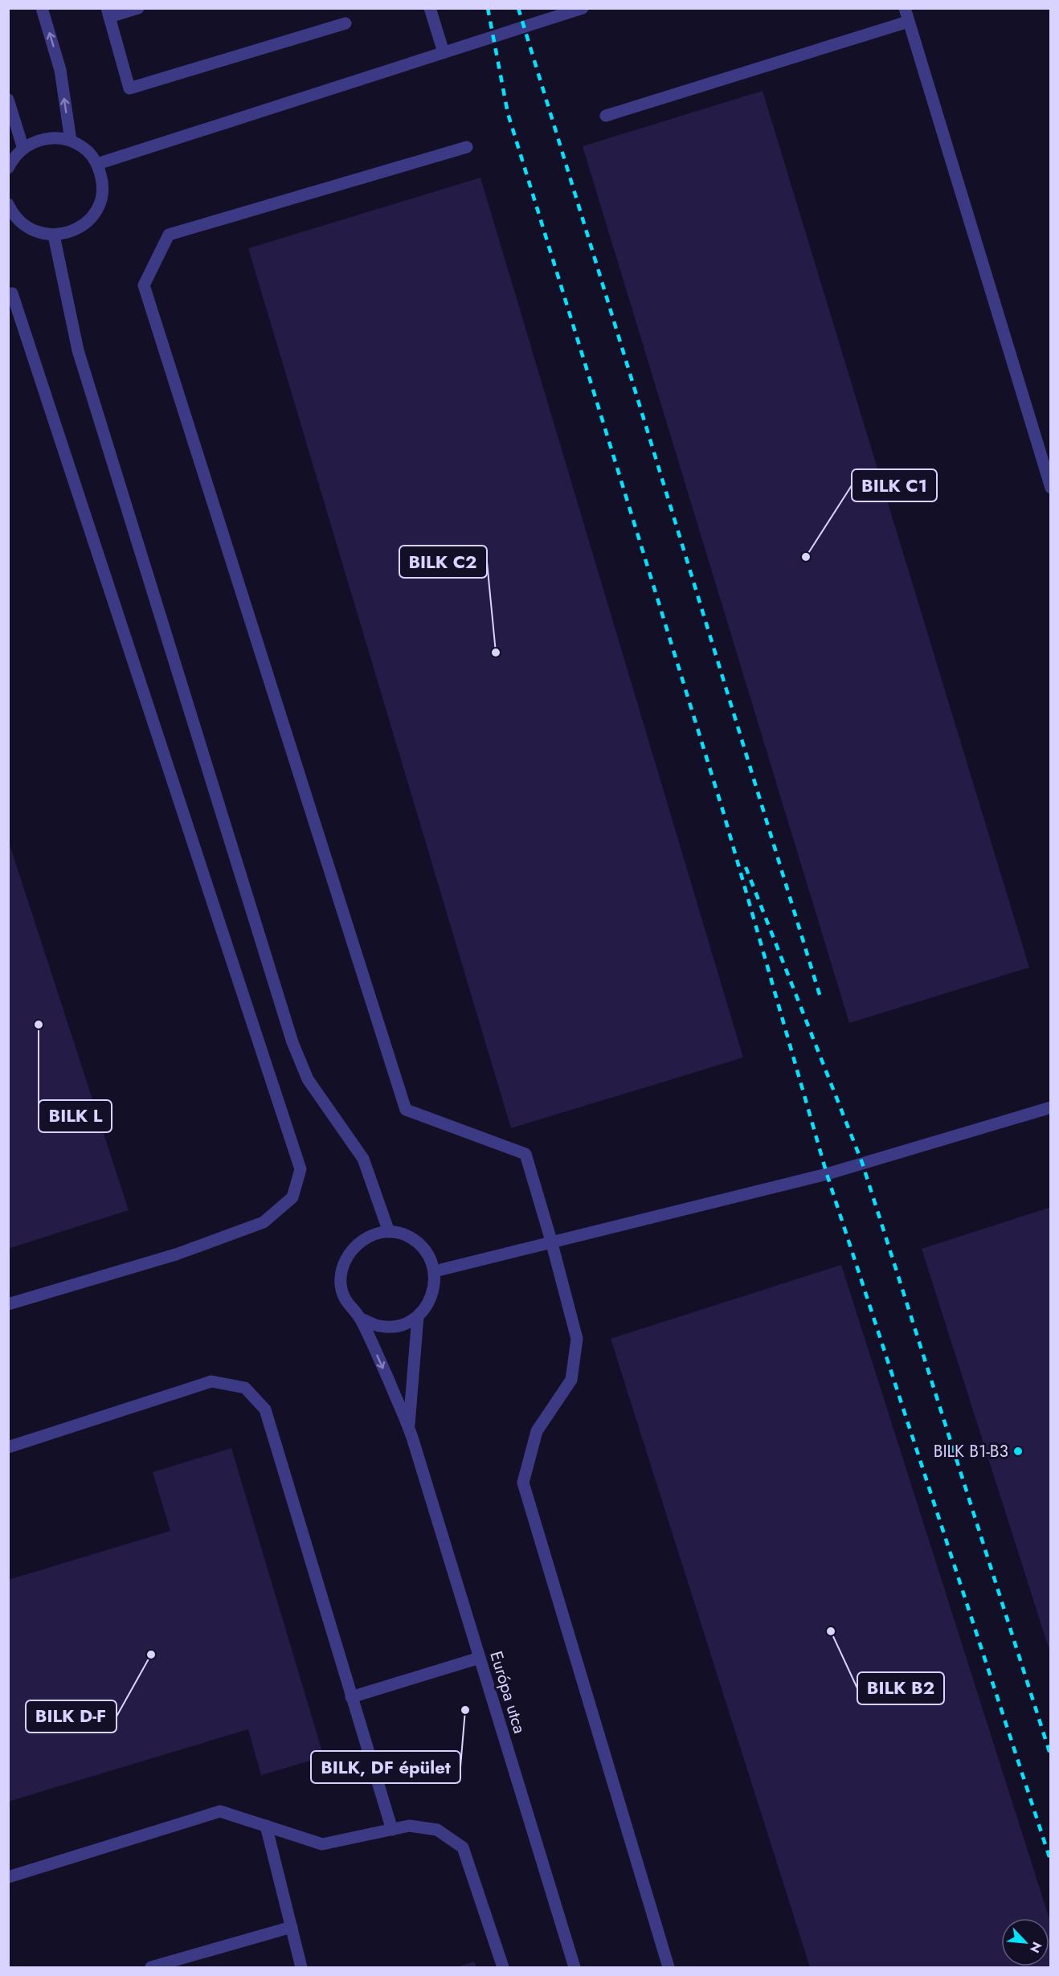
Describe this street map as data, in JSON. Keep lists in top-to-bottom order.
{
  "streets": {
    "street": ["Európa utca"]
  },
  "places": [
    "BILK C1",
    "BILK C2",
    "BILK L",
    "BILK B1-B3",
    "BILK B2",
    "BILK D-F",
    "BILK, DF épület"
  ],
  "north": "bottom right"
}
